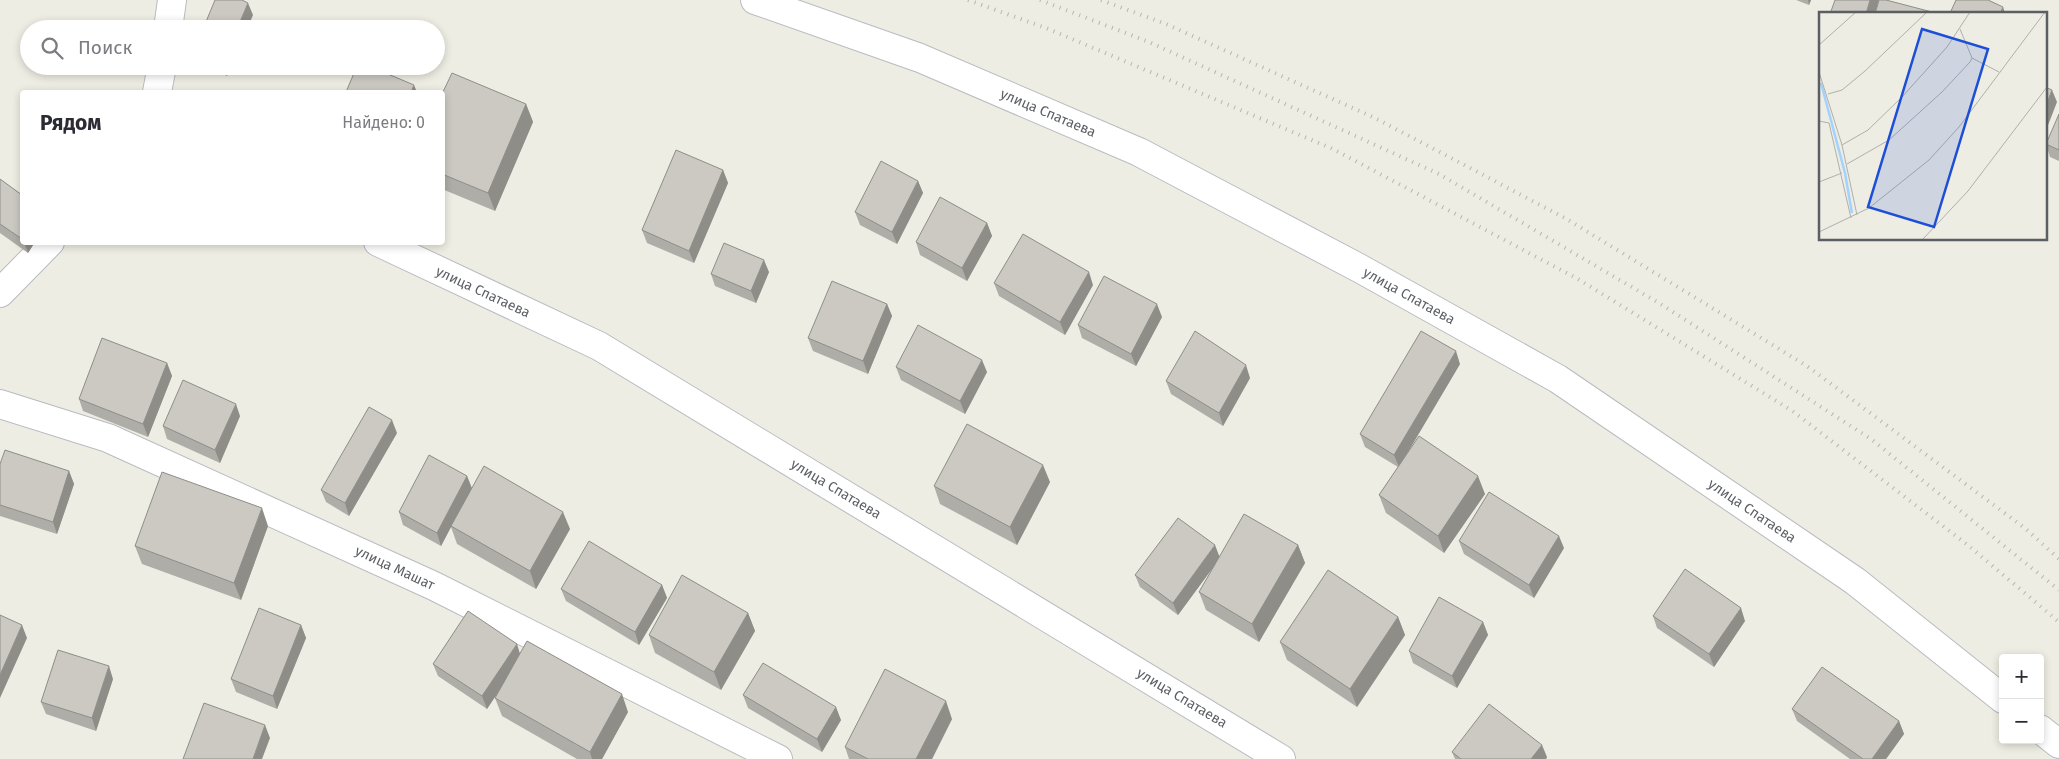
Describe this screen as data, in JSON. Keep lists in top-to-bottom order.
{
  "streets": {
    "street": ["улица Спатаева", "улица Машат"]
  },
  "page": {
    "search": "Поиск",
    "heading": ["Рядом", "Найдено: 0"],
    "map_buttons": ["+", "−"]
  }
}
